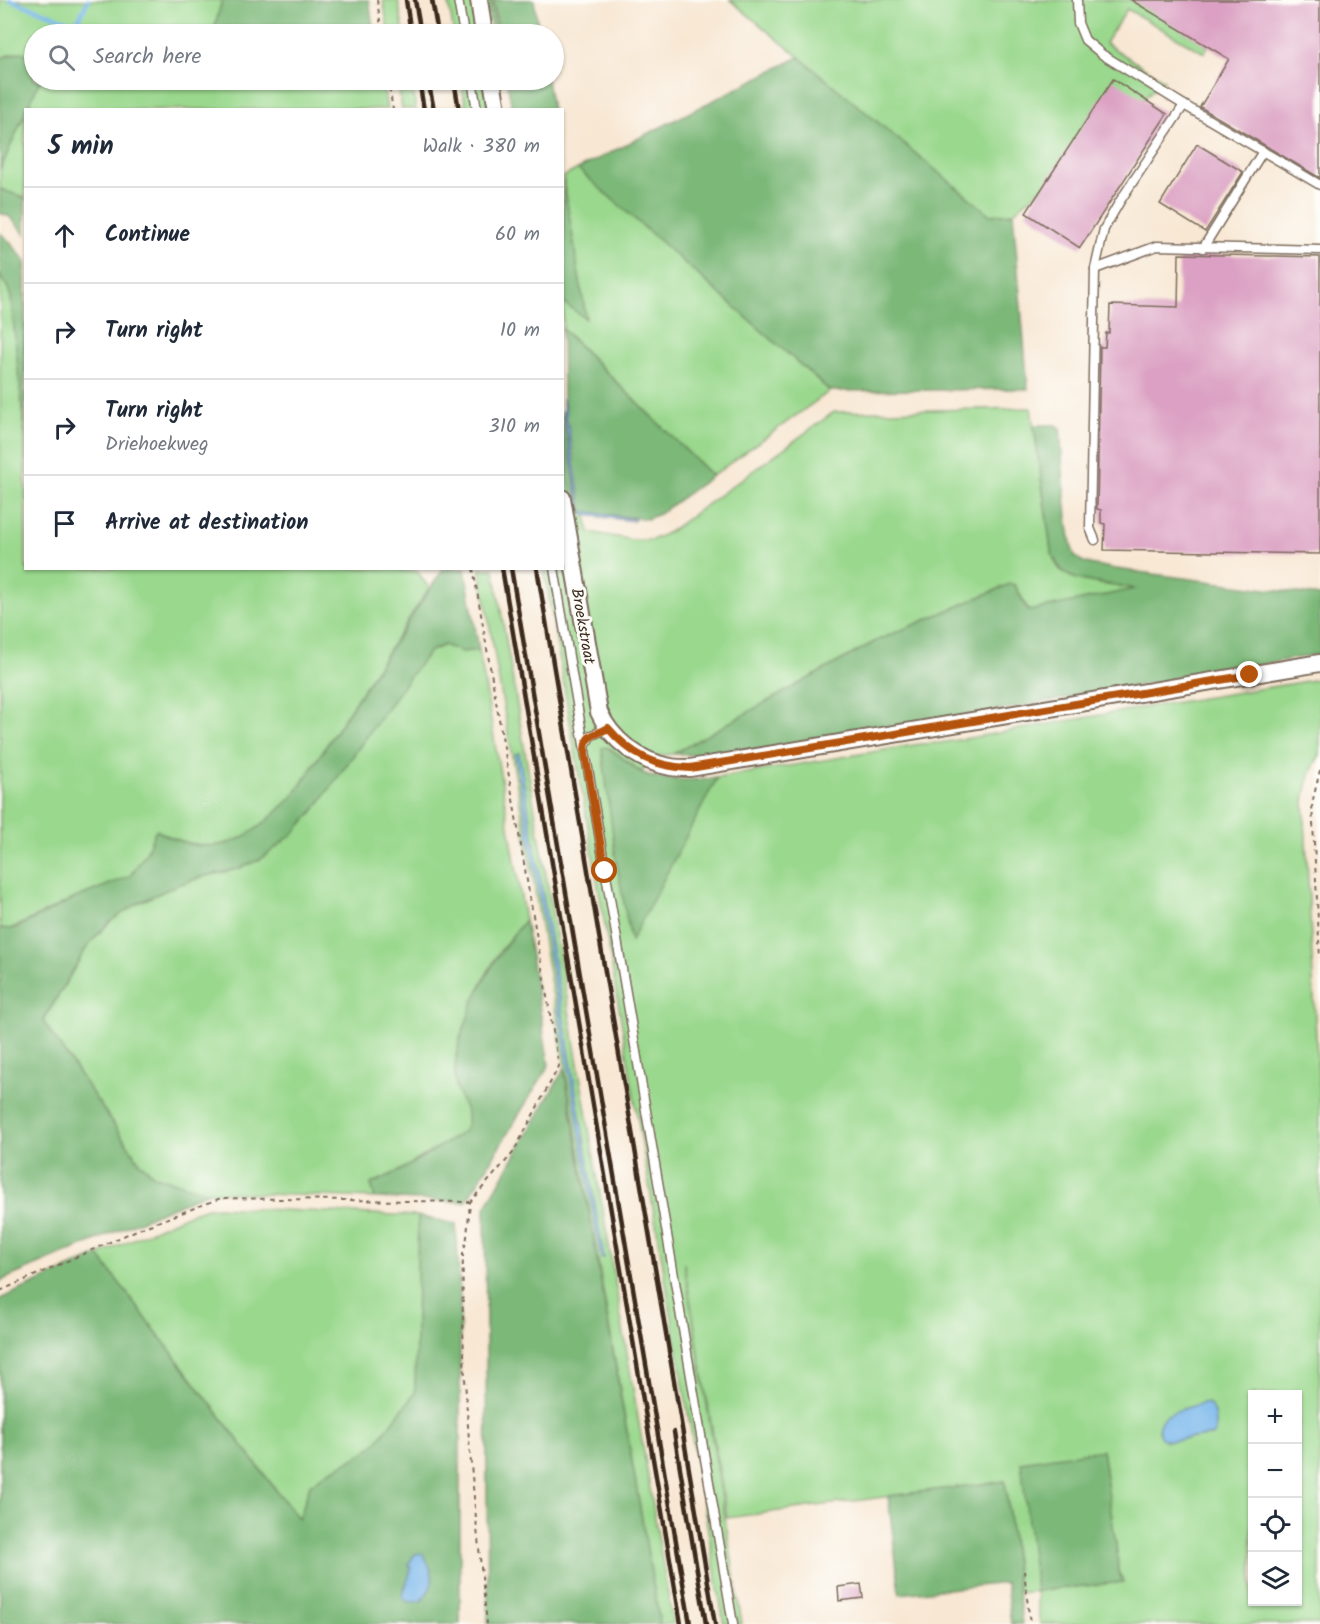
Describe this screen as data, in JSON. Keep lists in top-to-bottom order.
{
  "streets": {
    "street": ["Broekstraat"]
  },
  "page": {
    "search": "Search here",
    "heading": ["5 min", "Walk · 380 m"],
    "list": [
      ["Continue", "60 m"],
      ["Turn right", "10 m"],
      ["Turn right", "Driehoekweg", "310 m"],
      "Arrive at destination"
    ],
    "map_buttons": ["+", "−"]
  }
}
